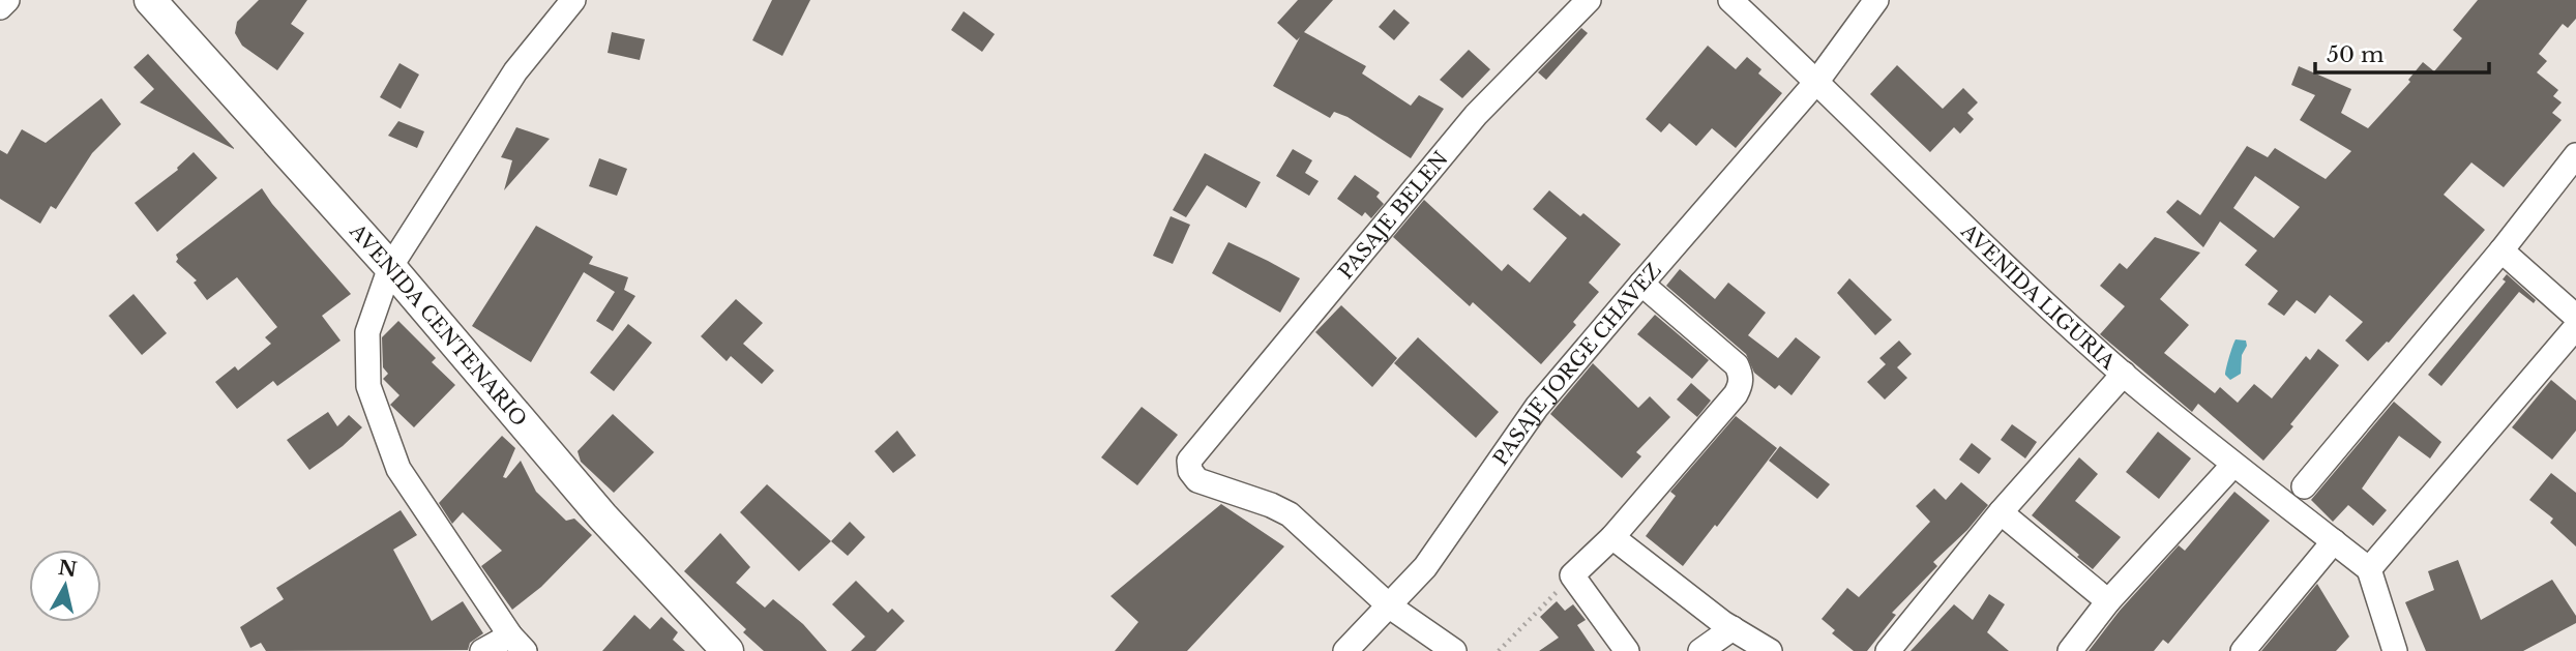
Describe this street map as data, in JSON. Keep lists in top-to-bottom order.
{
  "streets": {
    "main road": ["AVENIDA CENTENARIO"],
    "street": ["PASAJE BELEN", "AVENIDA LIGURIA", "PASAJE JORGE CHAVEZ"]
  },
  "crossings": [
    ["PASAJE BELEN", "PASAJE JORGE CHAVEZ"],
    ["AVENIDA LIGURIA", "PASAJE JORGE CHAVEZ"]
  ],
  "scale_bar": "50 m",
  "north": "top"
}
